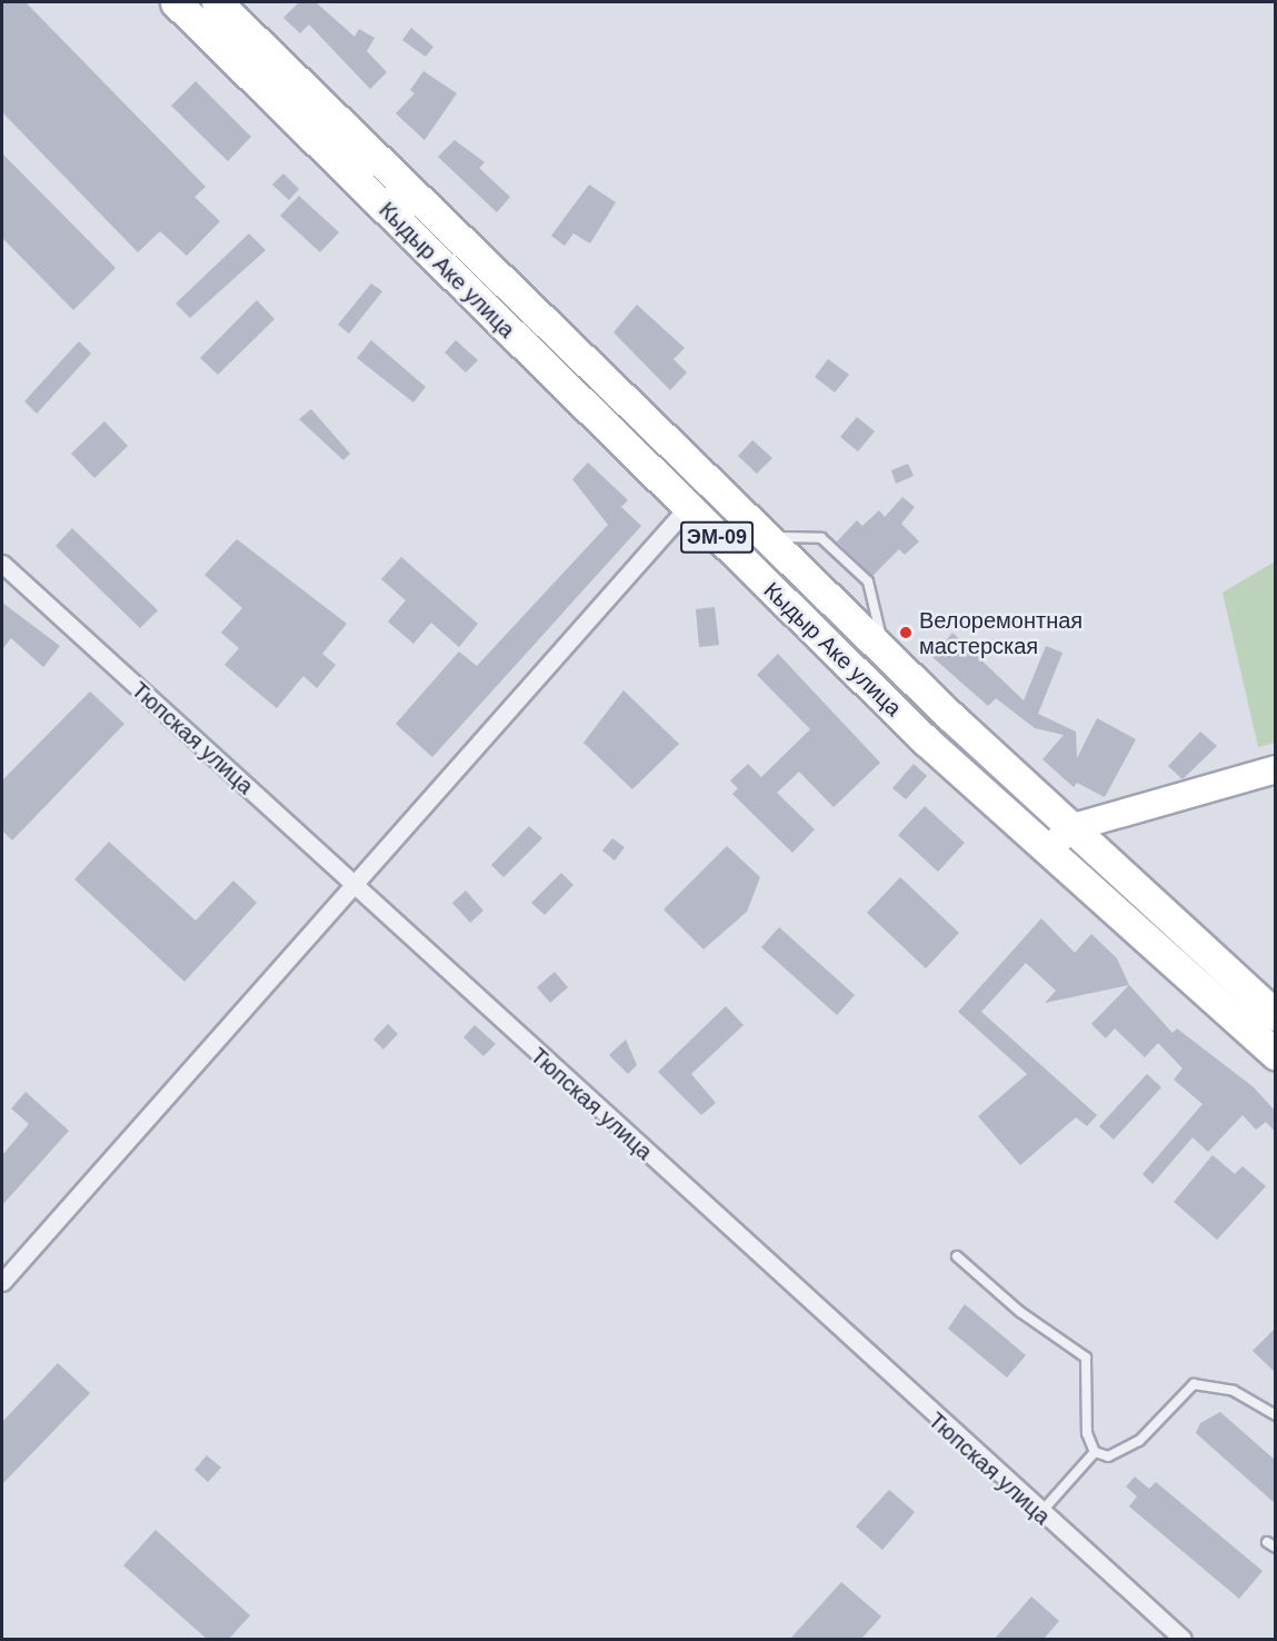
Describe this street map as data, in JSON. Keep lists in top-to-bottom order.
{
  "streets": {
    "highway": ["Кыдыр Аке улица", "ЭМ-09"],
    "street": ["Тюпская улица"]
  },
  "places": ["Велоремонтная мастерская"]
}
